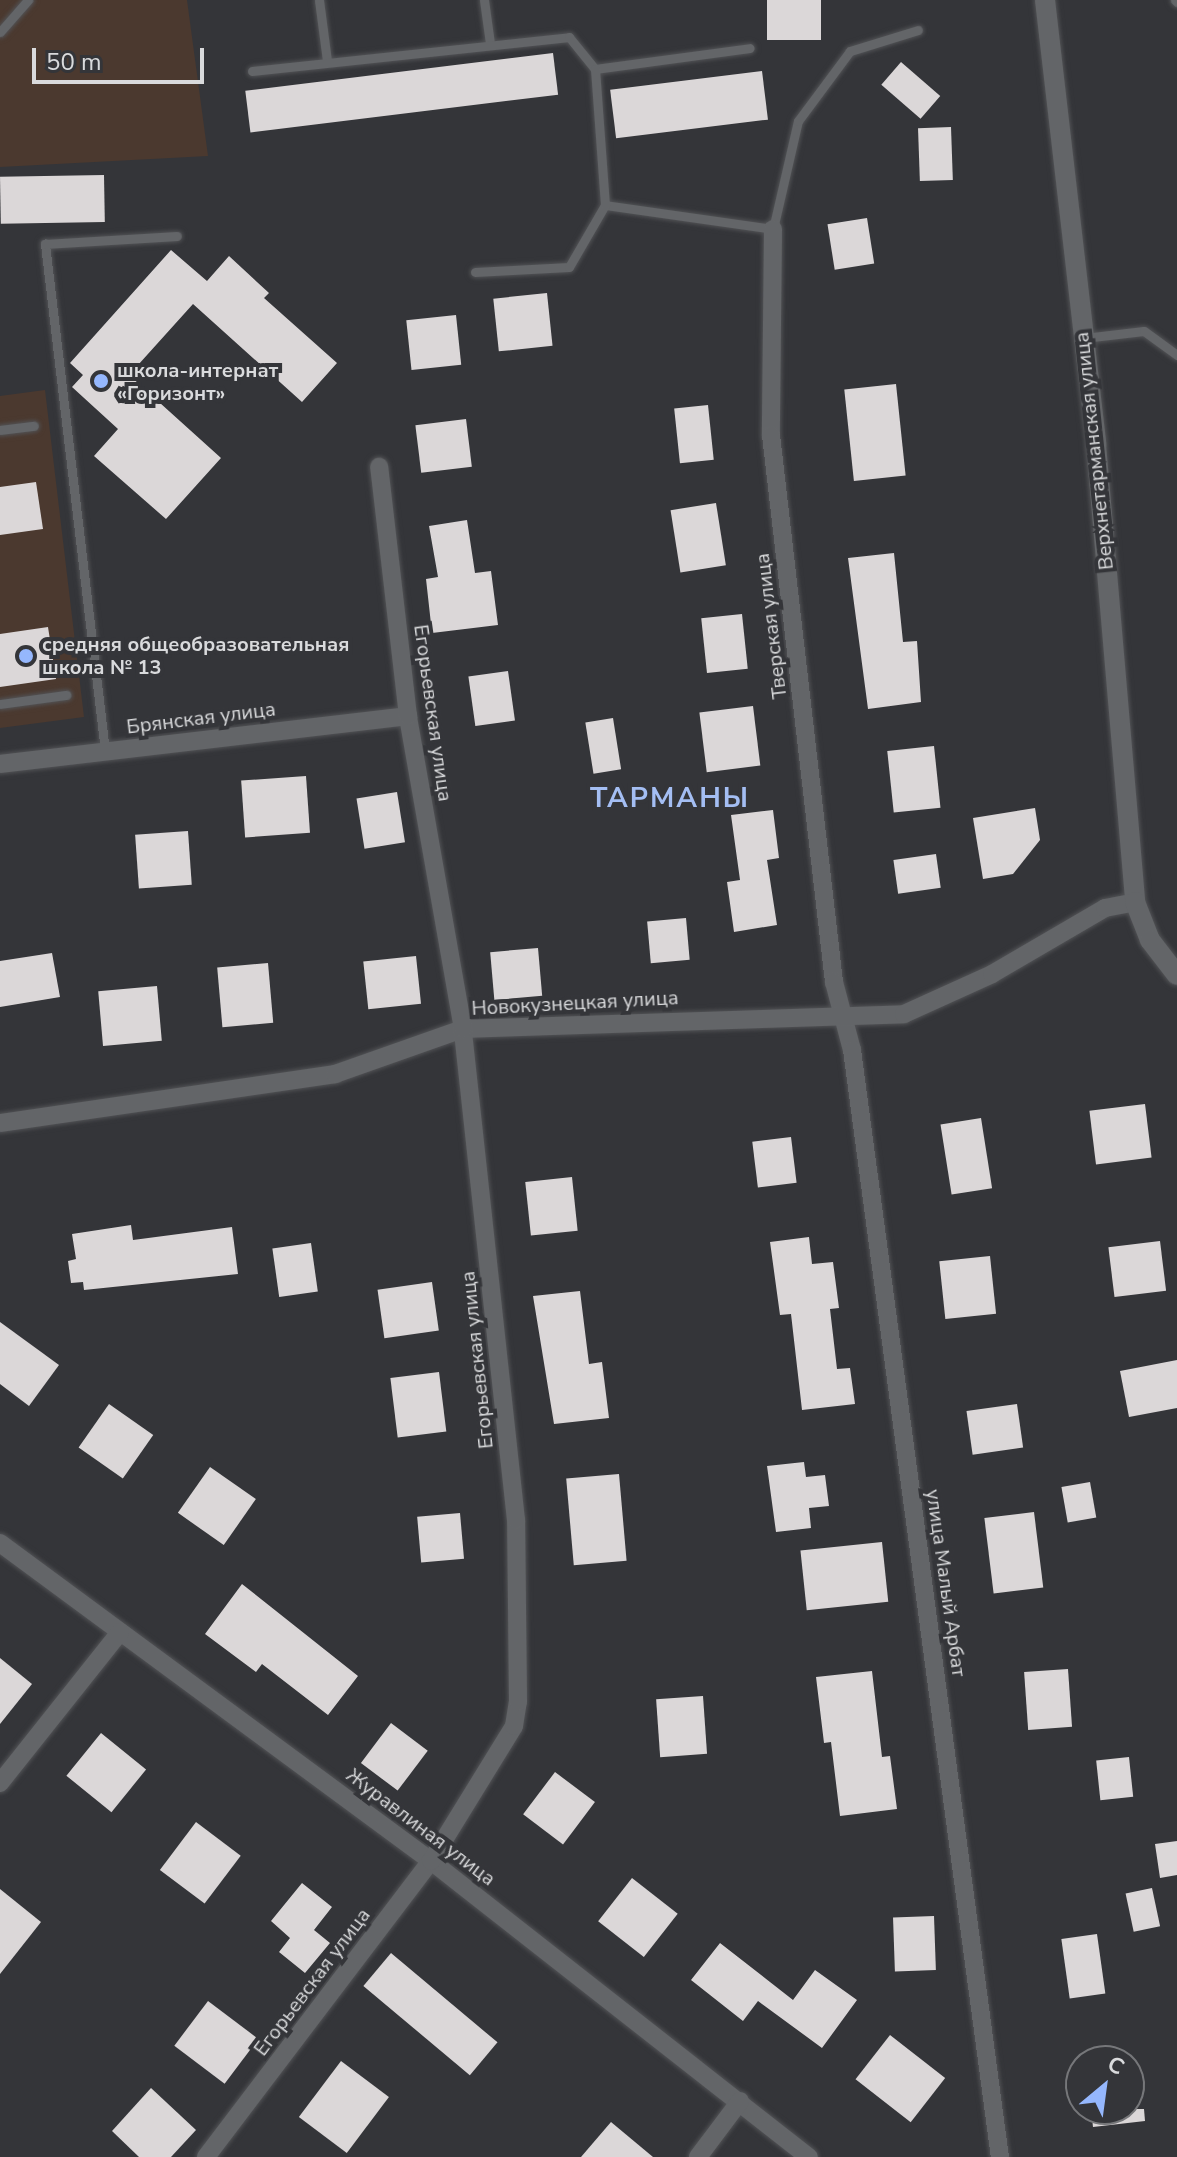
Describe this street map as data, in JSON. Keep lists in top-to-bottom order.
{
  "streets": {
    "street": [
      "Верхнетарманская улица",
      "Тверская улица",
      "Егорьевская улица",
      "Брянская улица",
      "Новокузнецкая улица",
      "улица Малый Арбат",
      "Журавлиная улица"
    ]
  },
  "crossings": [
    ["Верхнетарманская улица", "Новокузнецкая улица"],
    ["Тверская улица", "Новокузнецкая улица"],
    ["Тверская улица", "улица Малый Арбат"],
    ["Егорьевская улица", "Брянская улица"],
    ["Егорьевская улица", "Новокузнецкая улица"],
    ["Егорьевская улица", "Журавлиная улица"],
    ["Новокузнецкая улица", "улица Малый Арбат"]
  ],
  "districts": ["ТАРМАНЫ"],
  "places": ["школа-интернат «Горизонт»", "средняя общеобразовательная школа № 13"],
  "scale_bar": "50 m",
  "north": "top right"
}
